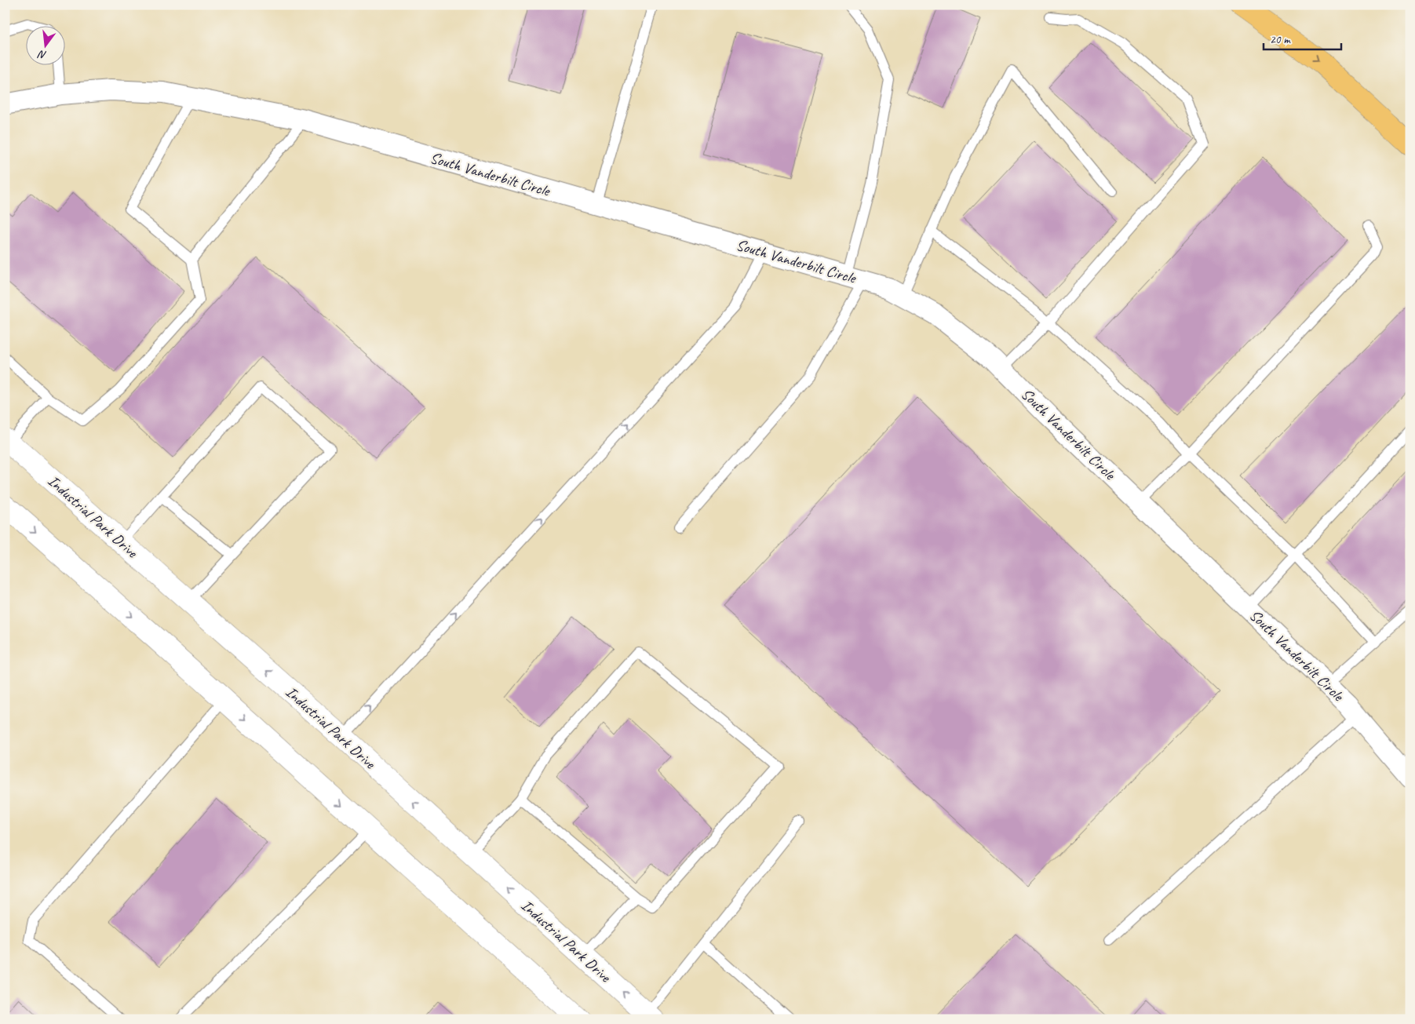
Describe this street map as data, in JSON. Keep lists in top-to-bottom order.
{
  "streets": {
    "street": ["South Vanderbilt Circle", "Industrial Park Drive"]
  },
  "scale_bar": "20 m",
  "north": "bottom"
}
